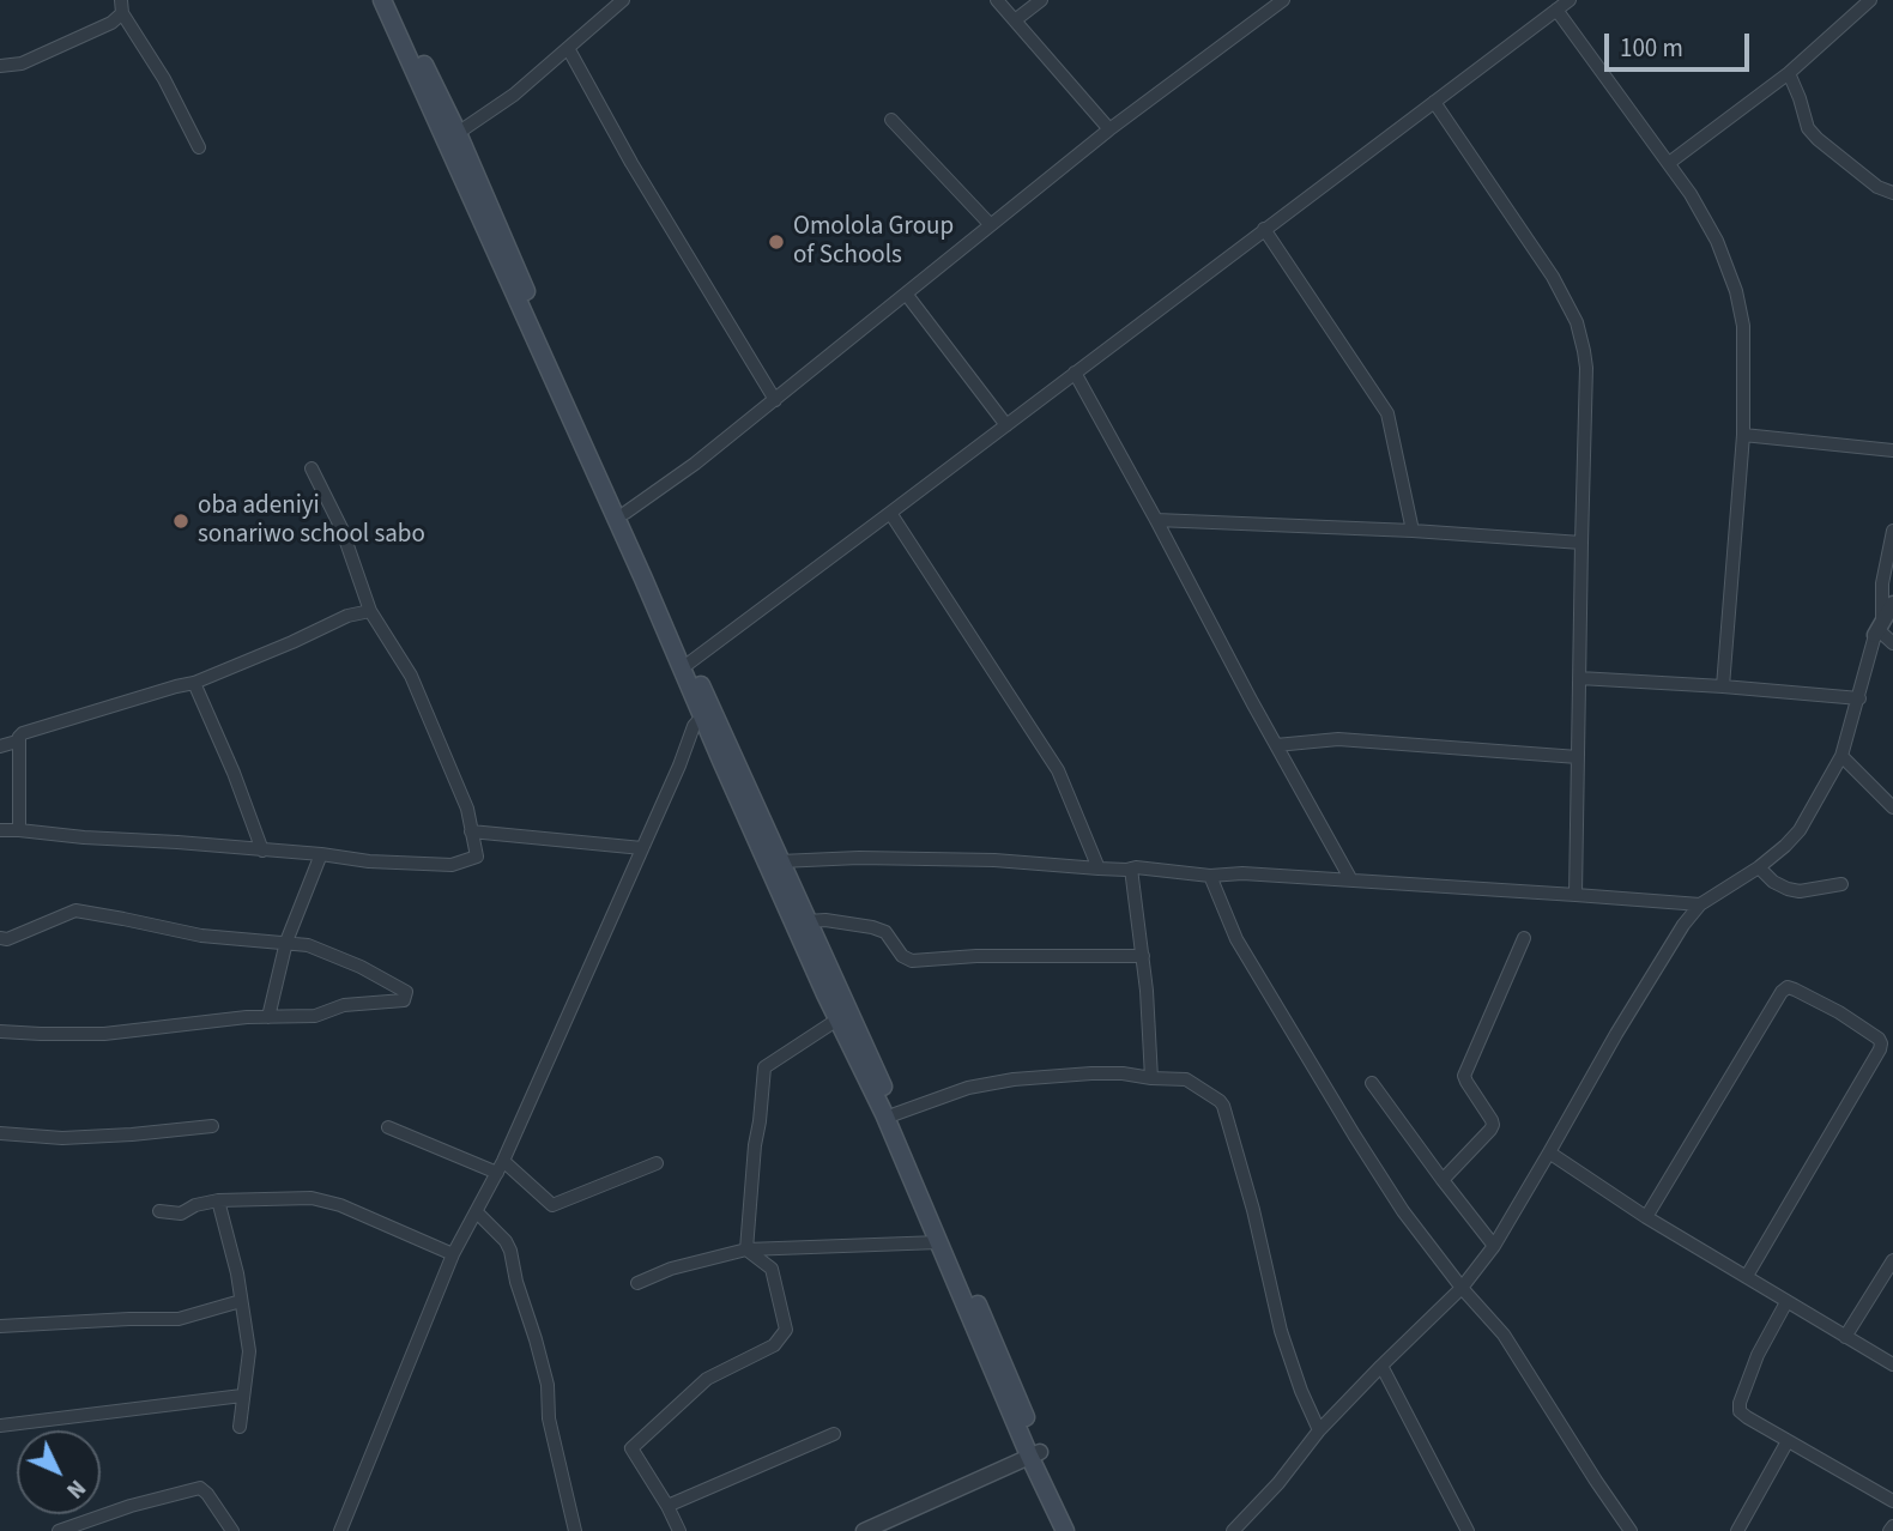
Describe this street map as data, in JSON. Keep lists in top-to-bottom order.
{
  "places": ["Omolola Group of Schools", "oba adeniyi sonariwo school sabo"],
  "scale_bar": "100 m",
  "north": "bottom right"
}
